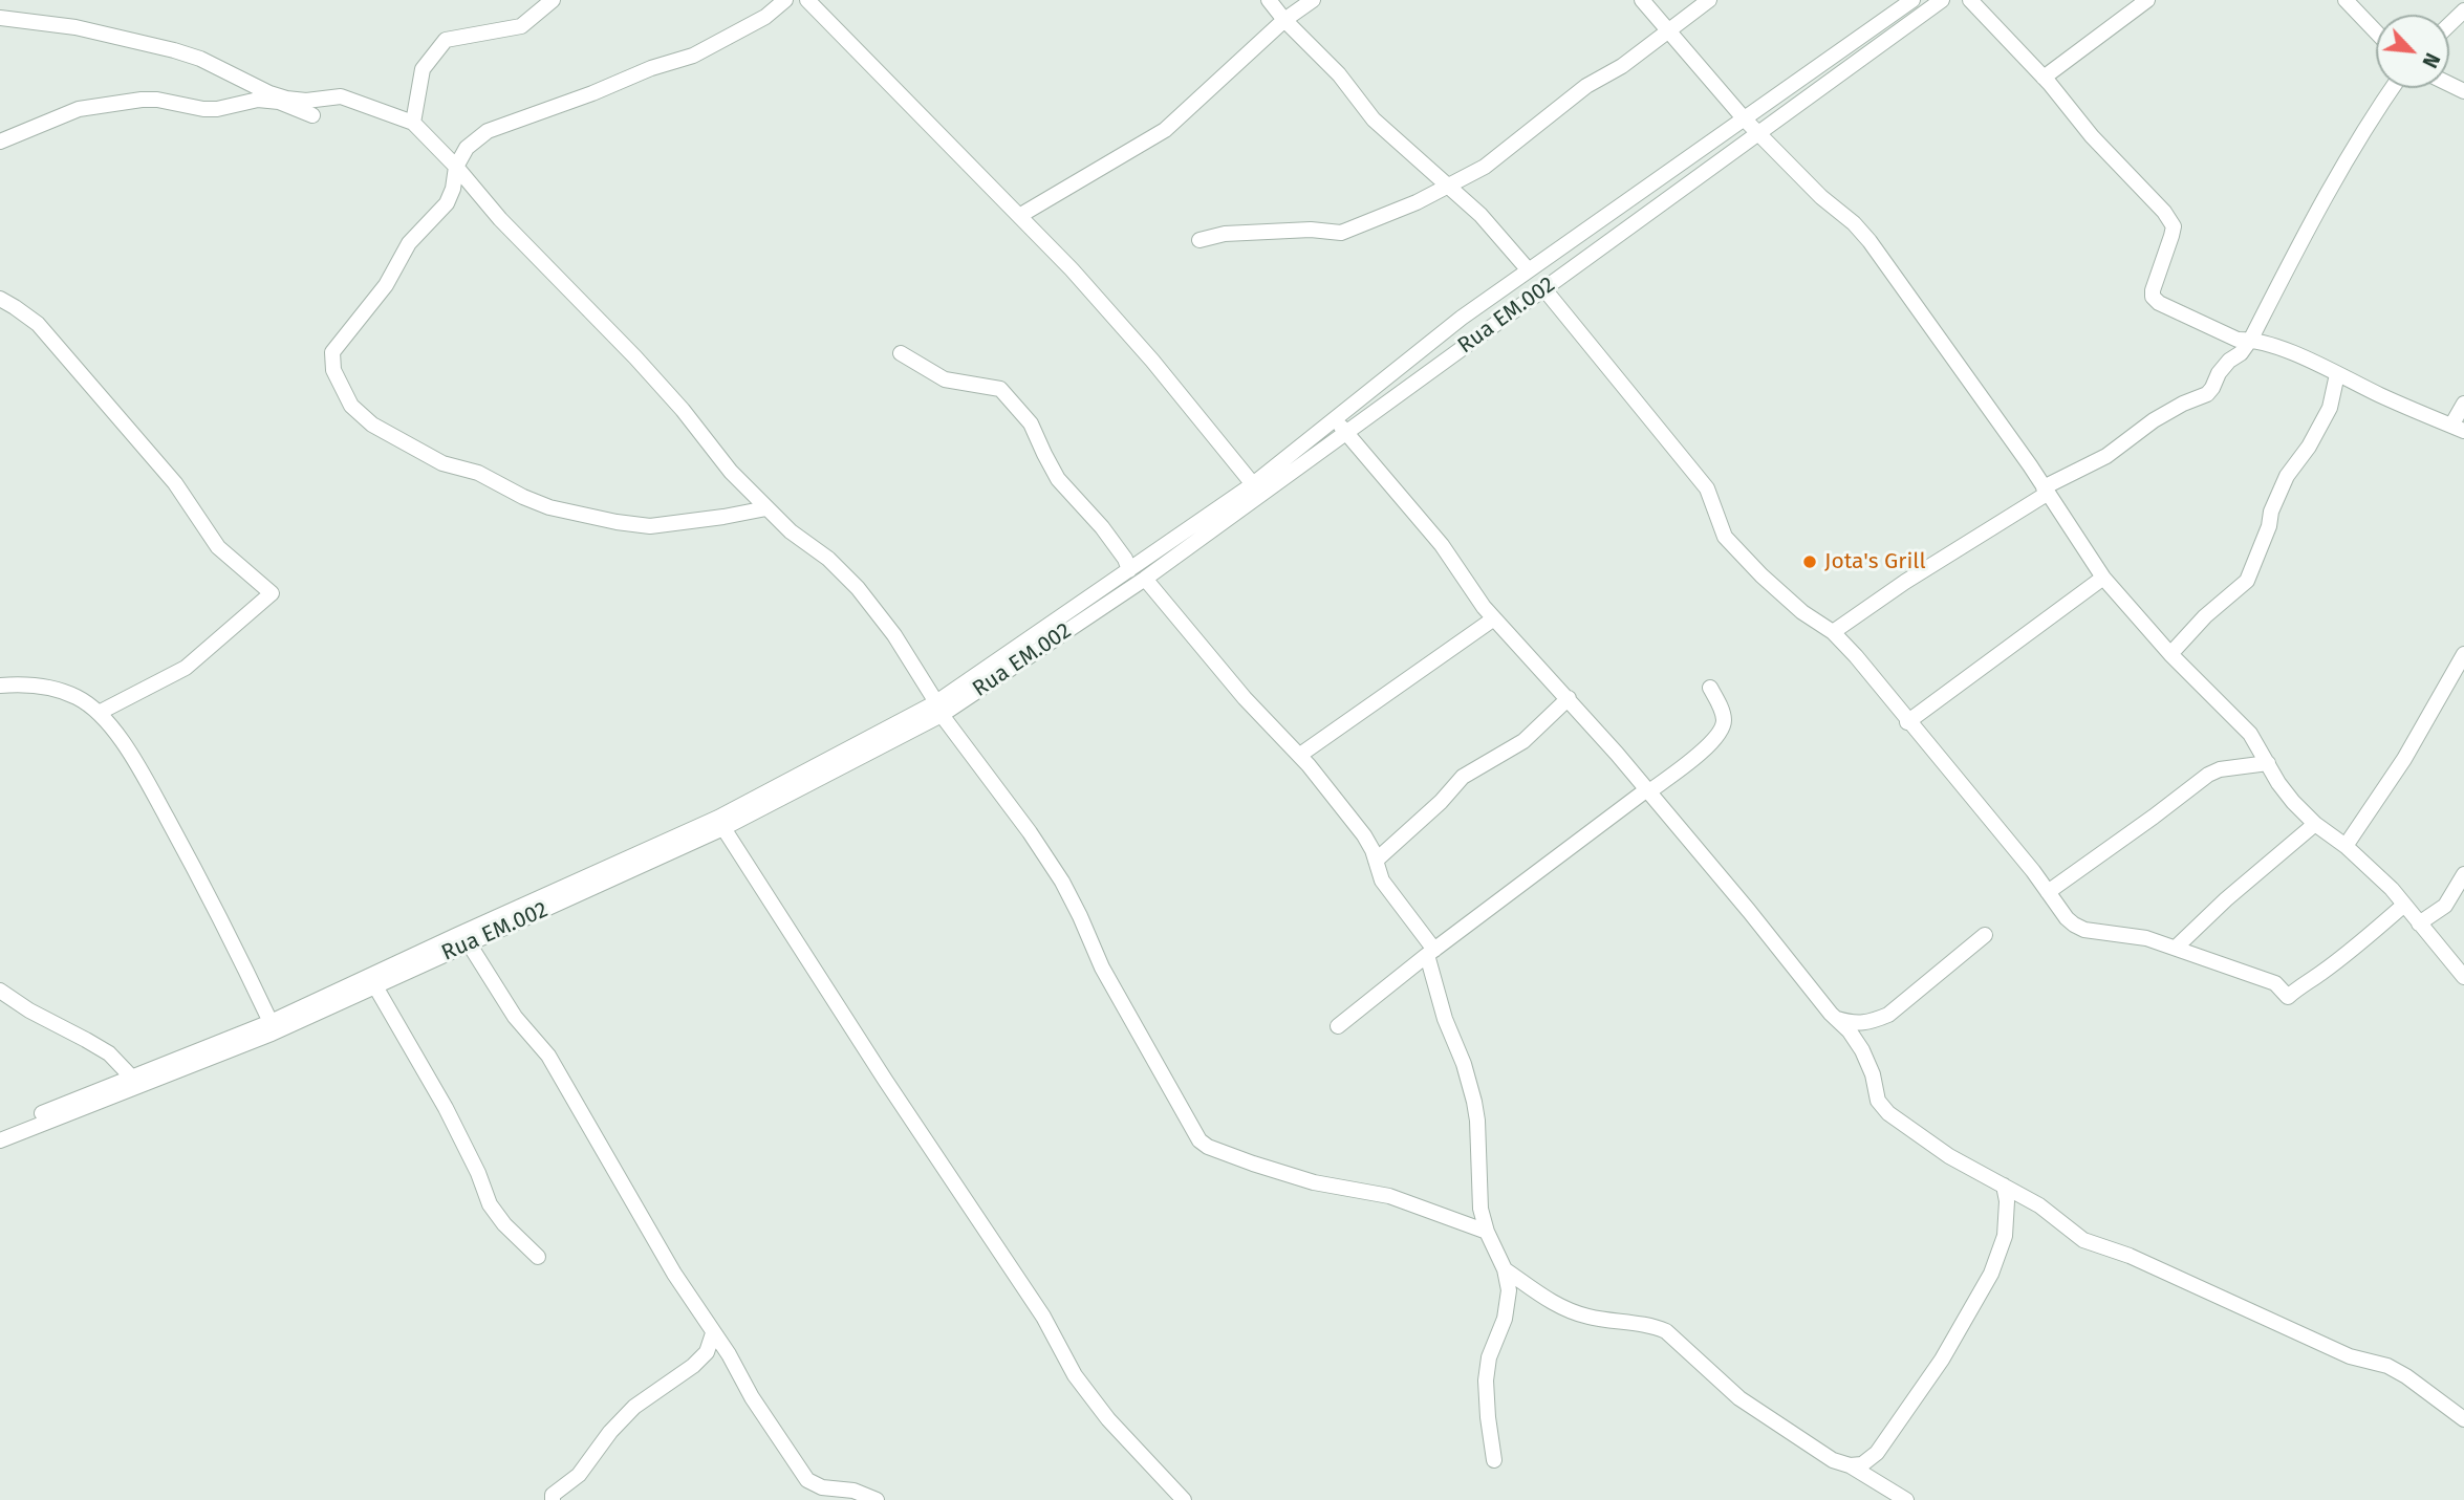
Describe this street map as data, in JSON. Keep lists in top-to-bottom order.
{
  "streets": {
    "street": ["Rua EM.002"]
  },
  "places": ["Jota's Grill"],
  "north": "bottom right"
}
